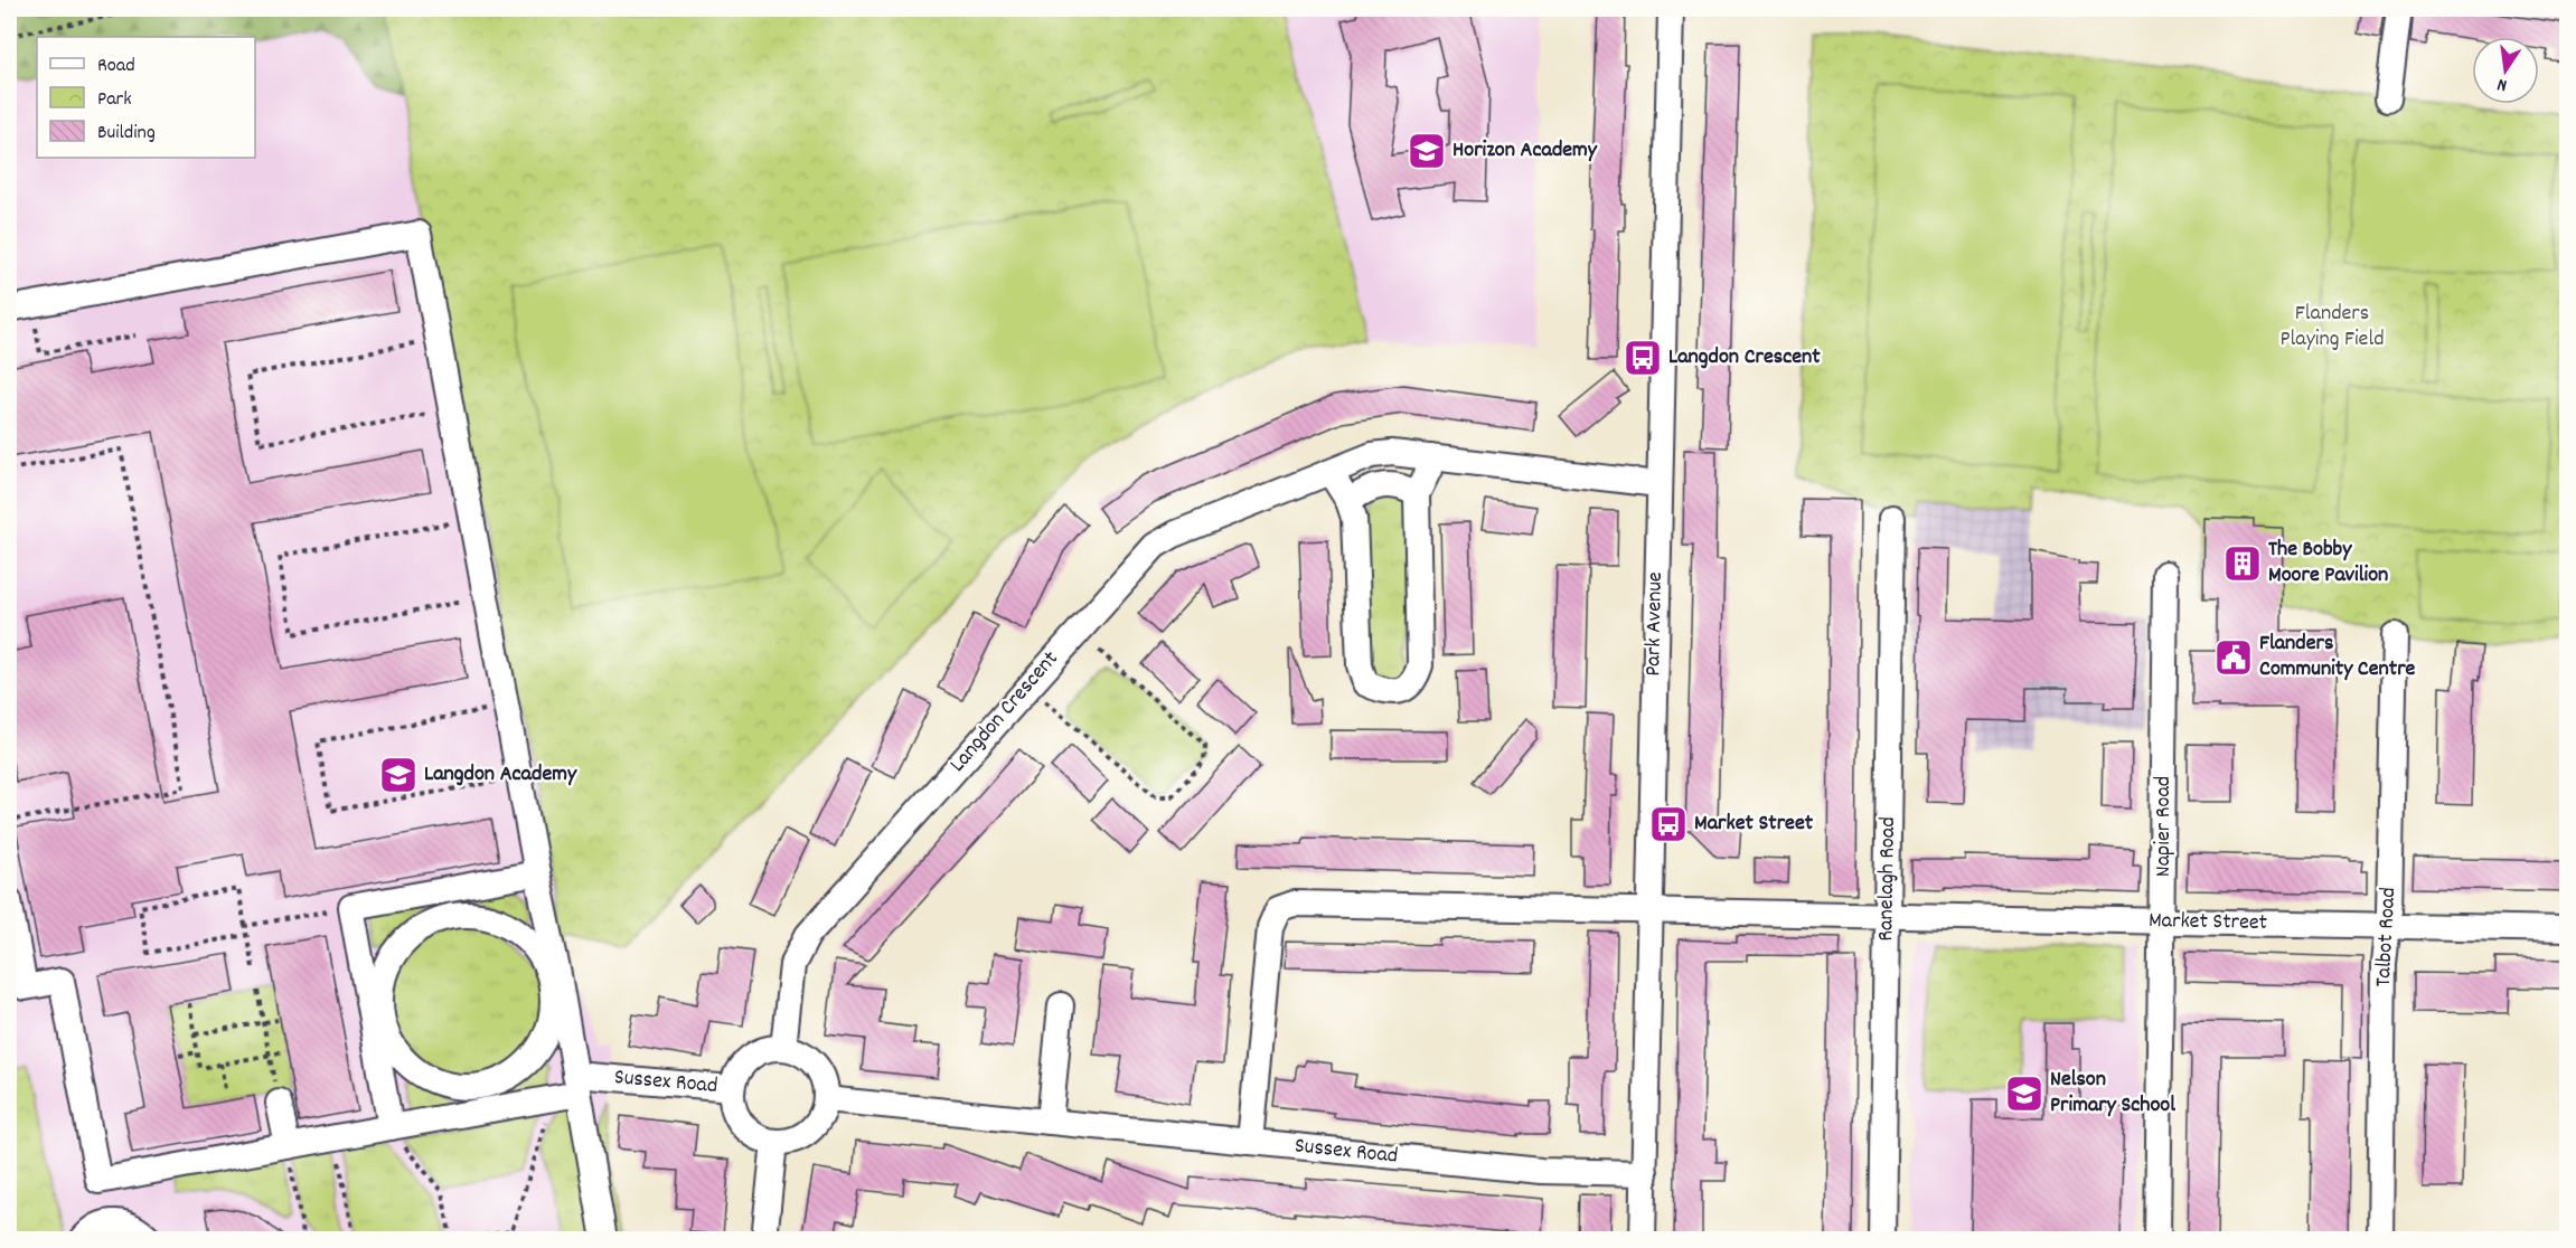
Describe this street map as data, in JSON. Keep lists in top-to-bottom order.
{
  "streets": {
    "street": [
      "Park Avenue",
      "Langdon Crescent",
      "Napier Road",
      "Ranelagh Road",
      "Market Street",
      "Talbot Road",
      "Sussex Road"
    ]
  },
  "crossings": [
    ["Park Avenue", "Langdon Crescent"],
    ["Park Avenue", "Market Street"],
    ["Park Avenue", "Sussex Road"],
    ["Langdon Crescent", "Sussex Road"],
    ["Napier Road", "Market Street"],
    ["Ranelagh Road", "Market Street"],
    ["Market Street", "Talbot Road"],
    ["Market Street", "Sussex Road"]
  ],
  "parks": ["Flanders Playing Field"],
  "places": {
    "school or university": ["Horizon Academy", "Langdon Academy", "Nelson Primary School"],
    "bus stop": ["Langdon Crescent", "Market Street"],
    "building": ["The Bobby Moore Pavilion"],
    "public building": ["Flanders Community Centre"]
  },
  "legend": ["Road", "Park", "Building"],
  "north": "bottom"
}
